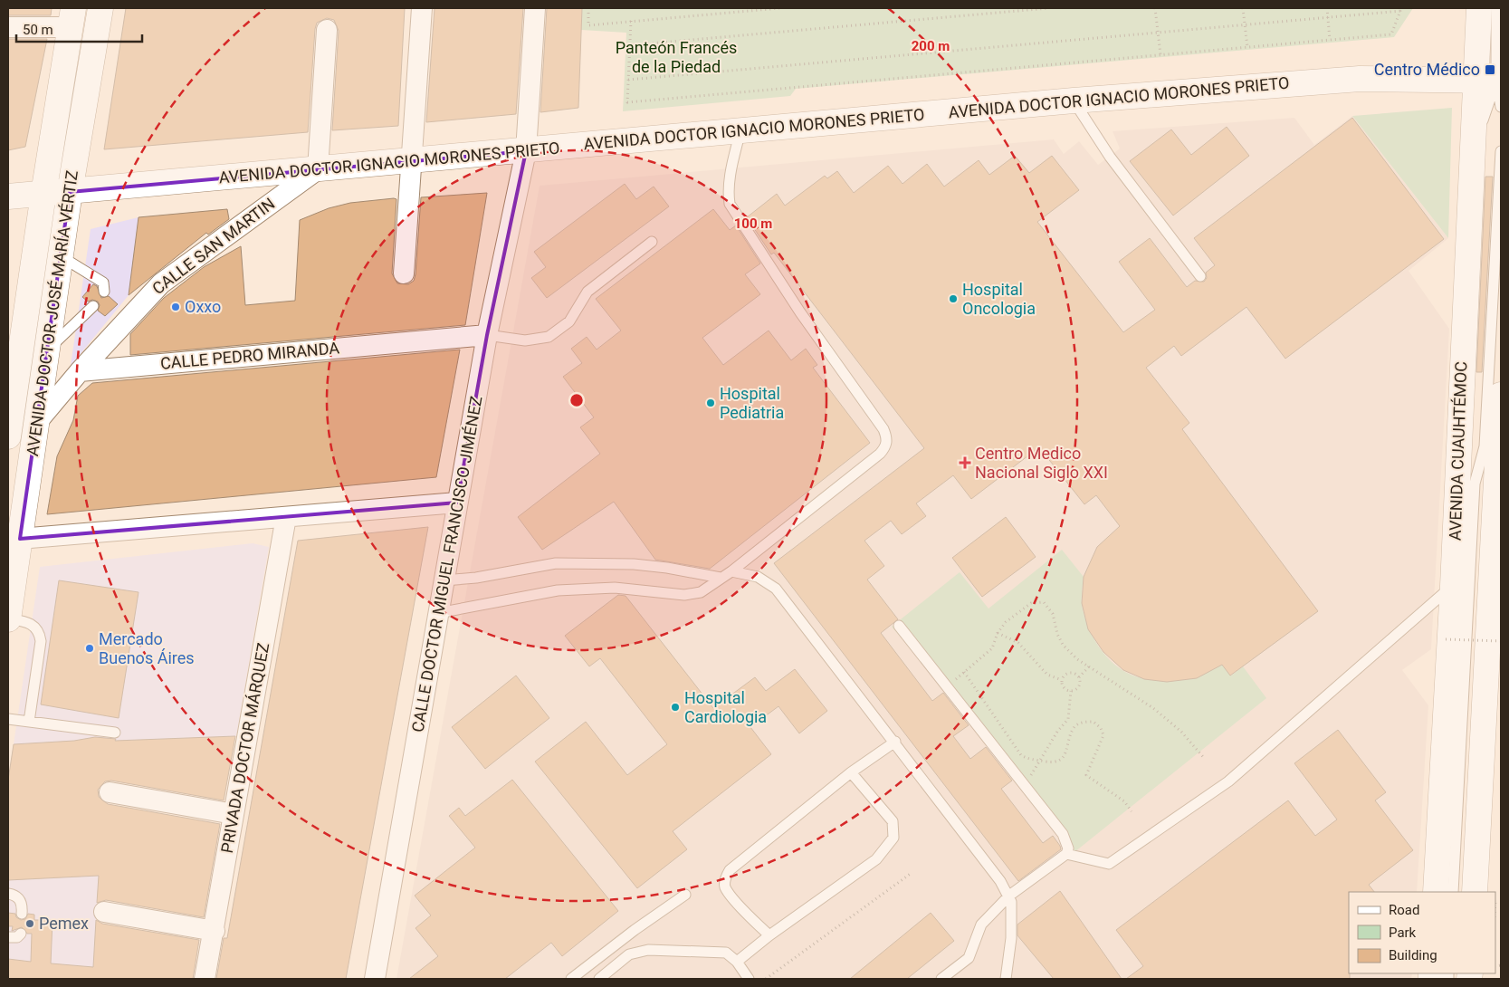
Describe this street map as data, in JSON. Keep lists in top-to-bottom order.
{
  "streets": {
    "main road": ["AVENIDA DOCTOR IGNACIO MORONES PRIETO", "AVENIDA DOCTOR JOSÉ MARÍA VÉRTIZ", "AVENIDA CUAUHTÉMOC"],
    "street": [
      "CALLE SAN MARTIN",
      "CALLE PEDRO MIRANDA",
      "CALLE DOCTOR MIGUEL FRANCISCO JIMÉNEZ",
      "PRIVADA DOCTOR MÁRQUEZ"
    ]
  },
  "crossings": [
    ["AVENIDA DOCTOR IGNACIO MORONES PRIETO", "CALLE SAN MARTIN"],
    ["AVENIDA DOCTOR IGNACIO MORONES PRIETO", "AVENIDA DOCTOR JOSÉ MARÍA VÉRTIZ"],
    ["AVENIDA DOCTOR IGNACIO MORONES PRIETO", "AVENIDA CUAUHTÉMOC"],
    ["AVENIDA DOCTOR IGNACIO MORONES PRIETO", "CALLE DOCTOR MIGUEL FRANCISCO JIMÉNEZ"],
    ["CALLE SAN MARTIN", "CALLE PEDRO MIRANDA"],
    ["CALLE PEDRO MIRANDA", "CALLE DOCTOR MIGUEL FRANCISCO JIMÉNEZ"]
  ],
  "parks": ["Panteón Francés de la Piedad"],
  "places": {
    "transit": ["Centro Médico"],
    "other": [
      "Hospital Oncologia",
      "Oxxo",
      "Hospital Pediatria",
      "Mercado Buenos Áires",
      "Hospital Cardiologia",
      "Pemex"
    ],
    "health": ["Centro Medico Nacional Siglo XXI"]
  },
  "legend": ["Road", "Park", "Building"],
  "scale_bar": "50 m",
  "rings": ["200 m", "100 m"]
}
